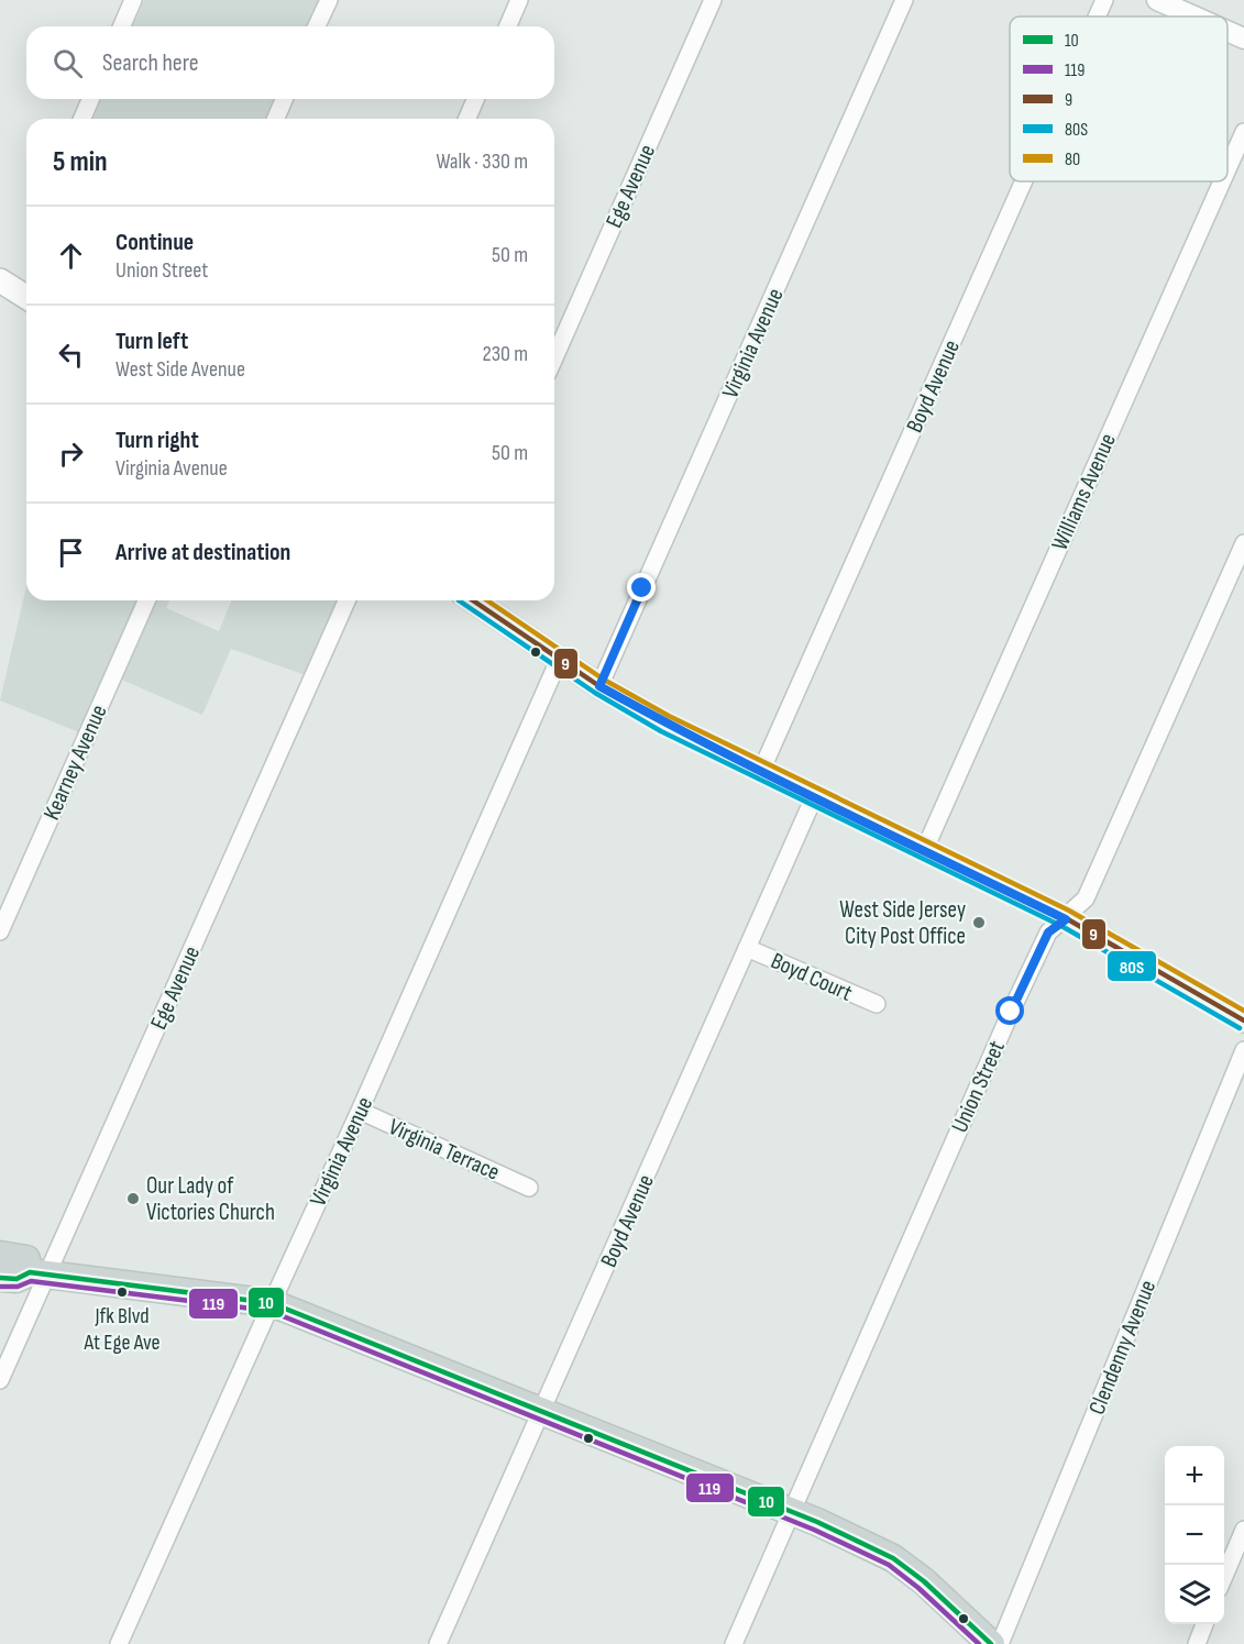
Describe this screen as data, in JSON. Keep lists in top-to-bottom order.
{
  "streets": {
    "street": [
      "Ege Avenue",
      "Virginia Avenue",
      "Boyd Avenue",
      "Williams Avenue",
      "Kearney Avenue",
      "Boyd Court",
      "Union Street",
      "Virginia Terrace",
      "Clendenny Avenue"
    ]
  },
  "crossings": [
    ["Virginia Avenue", "Virginia Terrace"],
    ["Boyd Avenue", "Boyd Court"]
  ],
  "places": ["West Side Jersey City Post Office", "Our Lady of Victories Church", "Jfk Blvd At Ege Ave"],
  "lines": [
    "transit line 9",
    "transit line 80S",
    "transit line 80",
    "transit line 10",
    "transit line 119"
  ],
  "legend": [
    "10",
    "119",
    "9",
    "80S",
    "80"
  ],
  "page": {
    "search": "Search here",
    "heading": ["5 min", "Walk · 330 m"],
    "list": [
      ["Continue", "Union Street", "50 m"],
      ["Turn left", "West Side Avenue", "230 m"],
      ["Turn right", "Virginia Avenue", "50 m"],
      "Arrive at destination"
    ],
    "map_buttons": ["+", "−"]
  }
}
